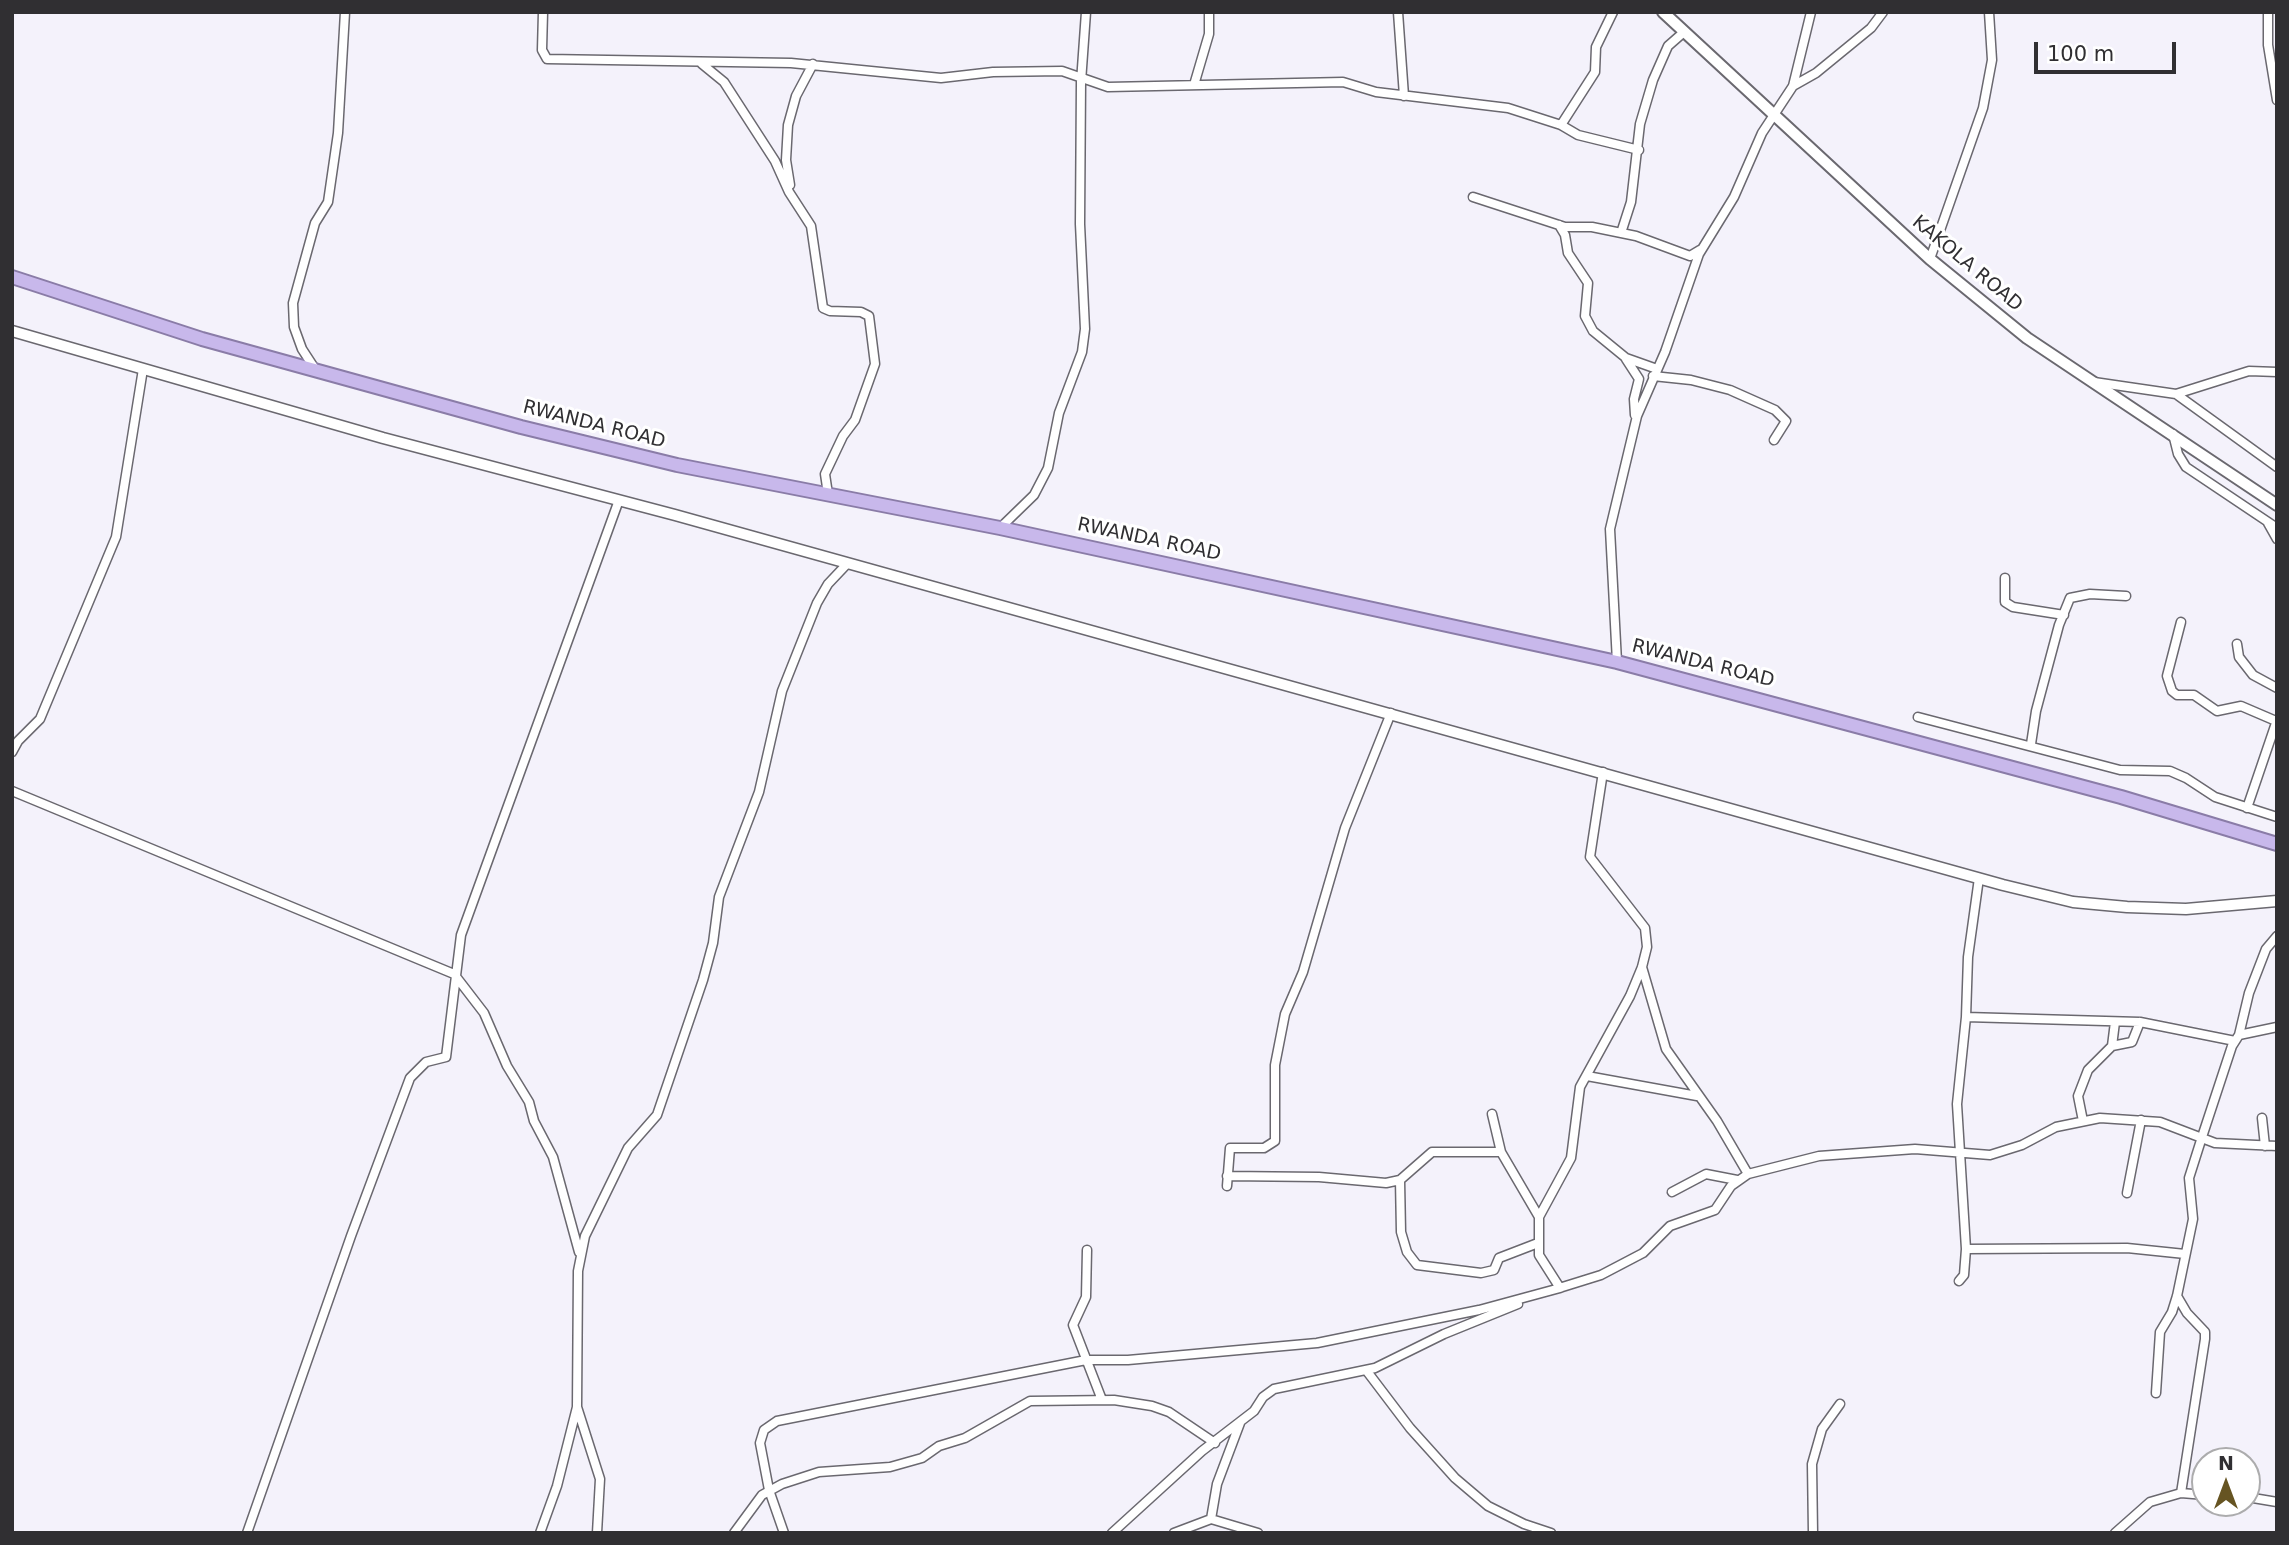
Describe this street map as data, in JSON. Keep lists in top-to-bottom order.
{
  "streets": {
    "highway": ["RWANDA ROAD"],
    "main road": ["KAKOLA ROAD"]
  },
  "scale_bar": "100 m",
  "north": "top"
}
